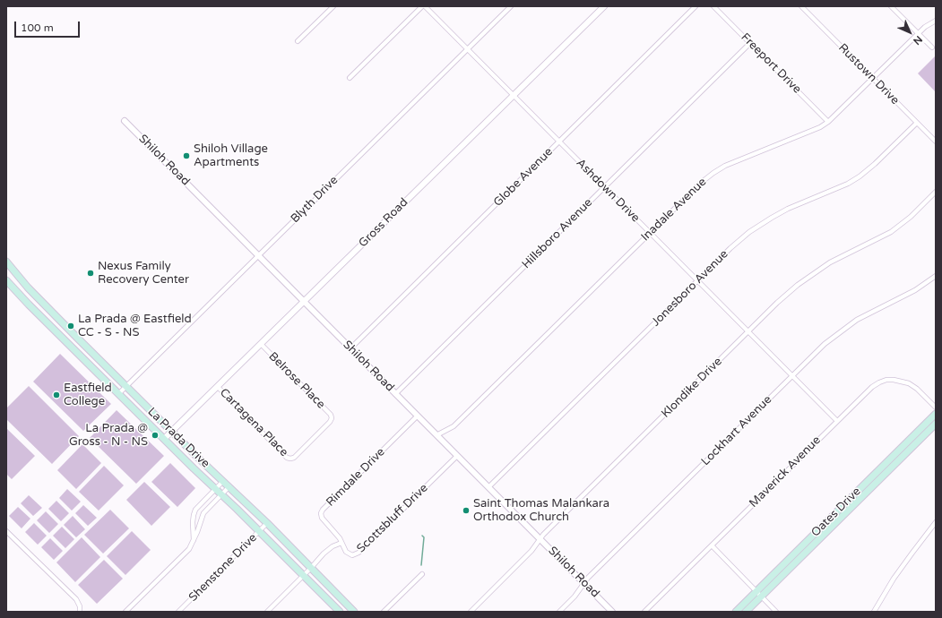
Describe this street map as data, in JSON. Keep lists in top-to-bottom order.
{
  "streets": {
    "main road": ["La Prada Drive", "Oates Drive"],
    "street": [
      "Freeport Drive",
      "Rustown Drive",
      "Shiloh Road",
      "Globe Avenue",
      "Ashdown Drive",
      "Blyth Drive",
      "Inadale Avenue",
      "Gross Road",
      "Hillsboro Avenue",
      "Jonesboro Avenue",
      "Belrose Place",
      "Klondike Drive",
      "Cartagena Place",
      "Lockhart Avenue",
      "Maverick Avenue",
      "Rimdale Drive",
      "Scottsbluff Drive",
      "Shenstone Drive"
    ]
  },
  "crossings": [
    ["Freeport Drive", "Inadale Avenue"],
    ["Freeport Drive", "Hillsboro Avenue"],
    ["Rustown Drive", "Inadale Avenue"],
    ["Rustown Drive", "Jonesboro Avenue"],
    ["Shiloh Road", "Globe Avenue"],
    ["Shiloh Road", "Blyth Drive"],
    ["Shiloh Road", "Inadale Avenue"],
    ["Shiloh Road", "Gross Road"],
    ["Shiloh Road", "Hillsboro Avenue"],
    ["Shiloh Road", "Jonesboro Avenue"],
    ["Shiloh Road", "Klondike Drive"],
    ["Shiloh Road", "Lockhart Avenue"],
    ["Shiloh Road", "Rimdale Drive"],
    ["Shiloh Road", "Scottsbluff Drive"],
    ["Globe Avenue", "Ashdown Drive"],
    ["Ashdown Drive", "Blyth Drive"],
    ["Ashdown Drive", "Inadale Avenue"],
    ["Ashdown Drive", "Gross Road"],
    ["Ashdown Drive", "Hillsboro Avenue"],
    ["Ashdown Drive", "Jonesboro Avenue"],
    ["Ashdown Drive", "Klondike Drive"],
    ["Ashdown Drive", "Lockhart Avenue"],
    ["Ashdown Drive", "Maverick Avenue"],
    ["Blyth Drive", "La Prada Drive"],
    ["Gross Road", "Belrose Place"],
    ["Gross Road", "Cartagena Place"],
    ["Gross Road", "La Prada Drive"],
    ["Belrose Place", "Cartagena Place"],
    ["La Prada Drive", "Scottsbluff Drive"],
    ["La Prada Drive", "Shenstone Drive"],
    ["Rimdale Drive", "Scottsbluff Drive"]
  ],
  "places": [
    "Shiloh Village Apartments",
    "Nexus Family Recovery Center",
    "La Prada @ Eastfield CC - S - NS",
    "Eastfield College",
    "La Prada @ Gross - N - NS",
    "Saint Thomas Malankara Orthodox Church"
  ],
  "scale_bar": "100 m",
  "north": "bottom right"
}
